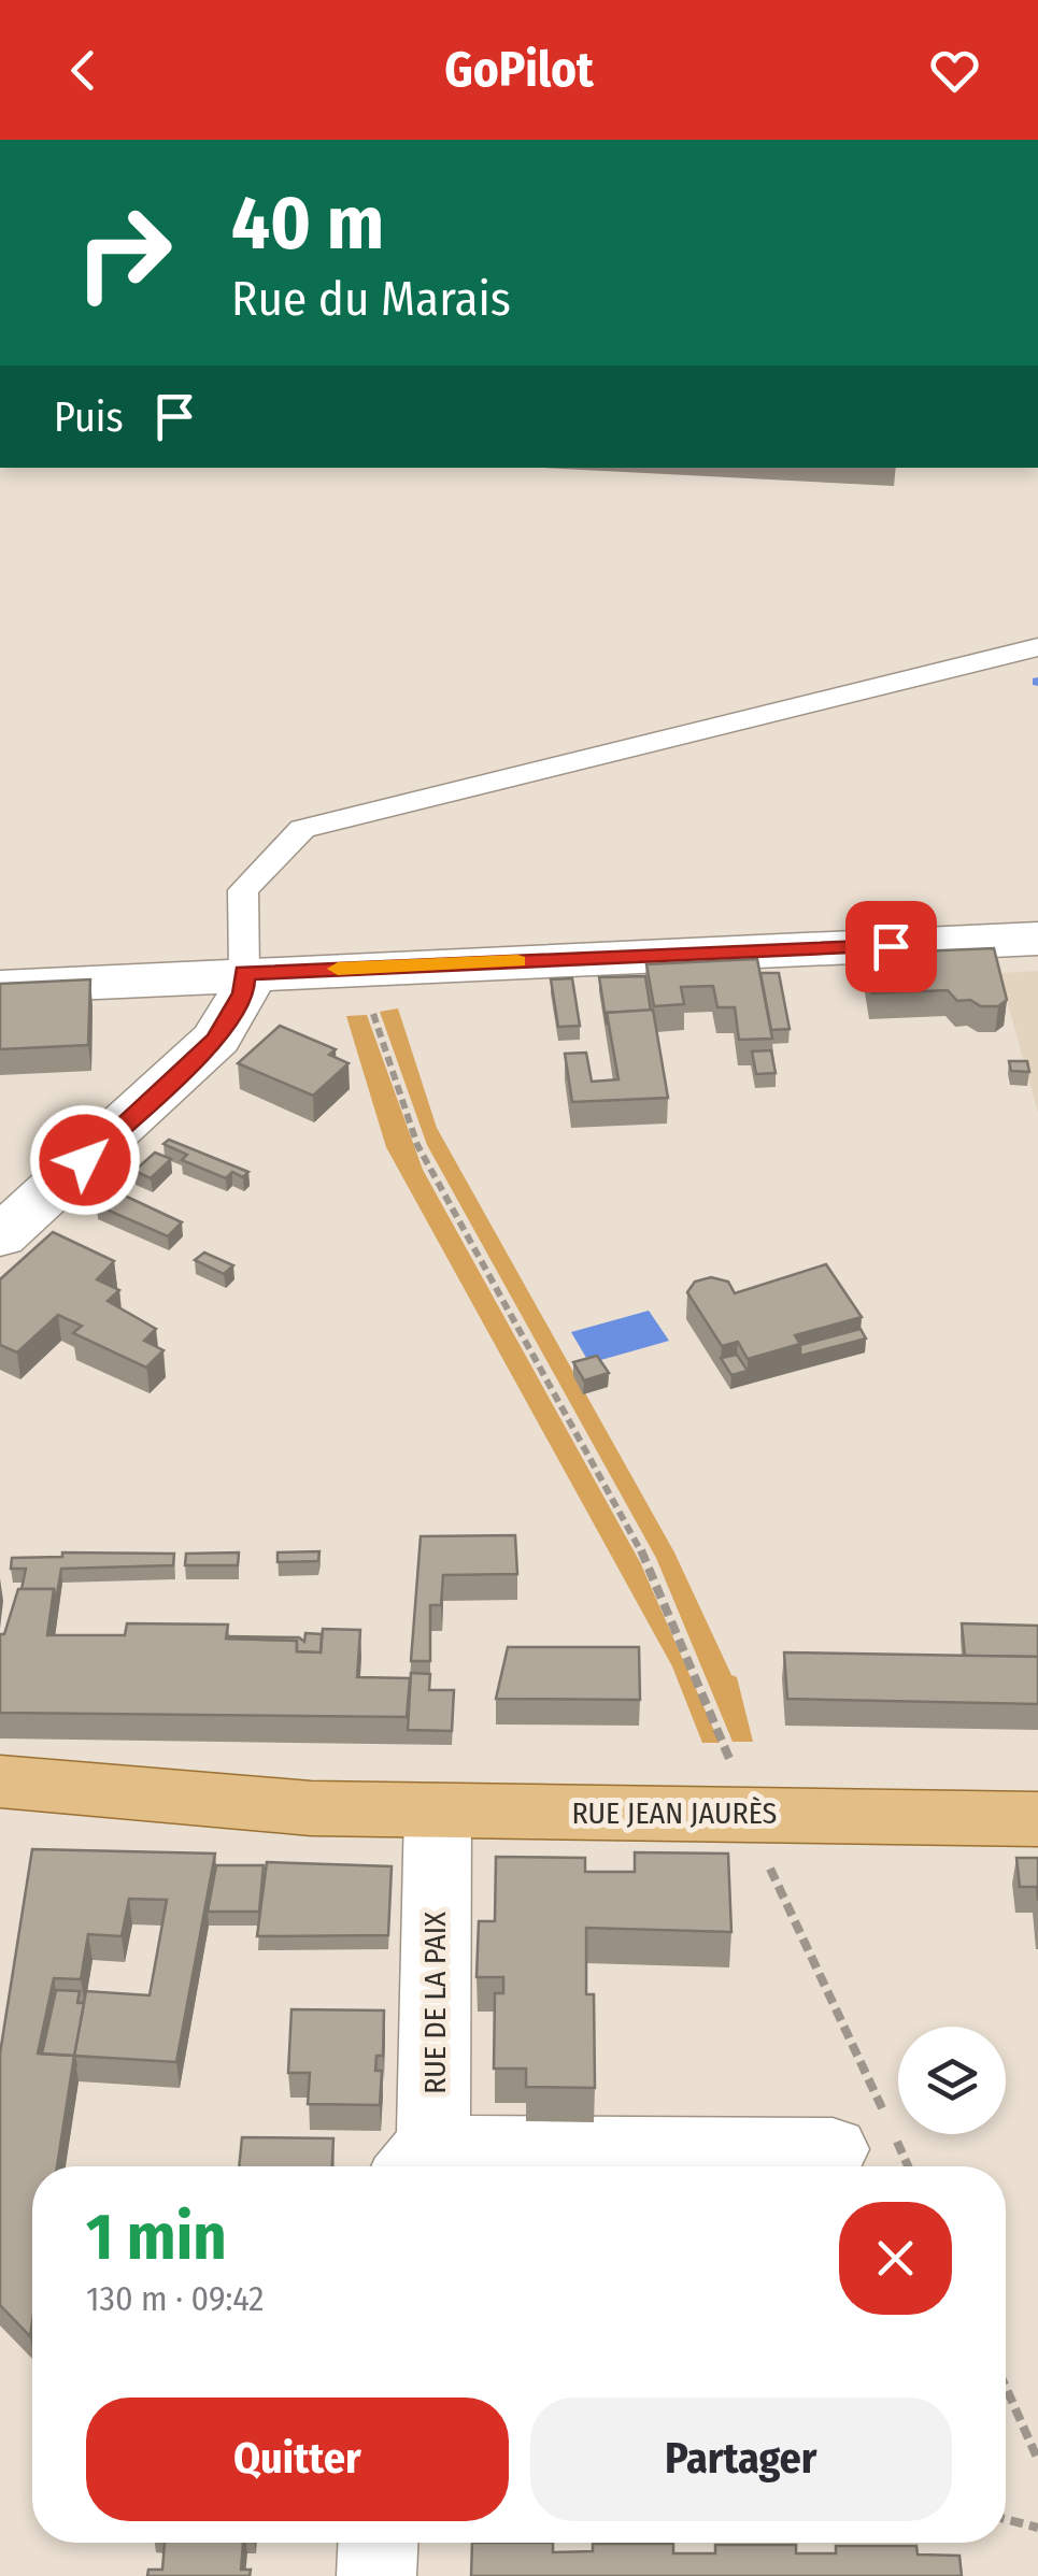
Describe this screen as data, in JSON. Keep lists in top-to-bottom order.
{
  "streets": {
    "main road": ["RUE JEAN JAURÈS"],
    "street": ["RUE DE LA PAIX"]
  },
  "crossings": [
    ["RUE JEAN JAURÈS", "RUE DE LA PAIX"]
  ],
  "page": {
    "header": "GoPilot",
    "turn": ["40 m", "Rue du Marais"],
    "then": "Puis",
    "heading": ["1 min", "130 m · 09:42"],
    "buttons": ["Quitter", "Partager"]
  }
}
